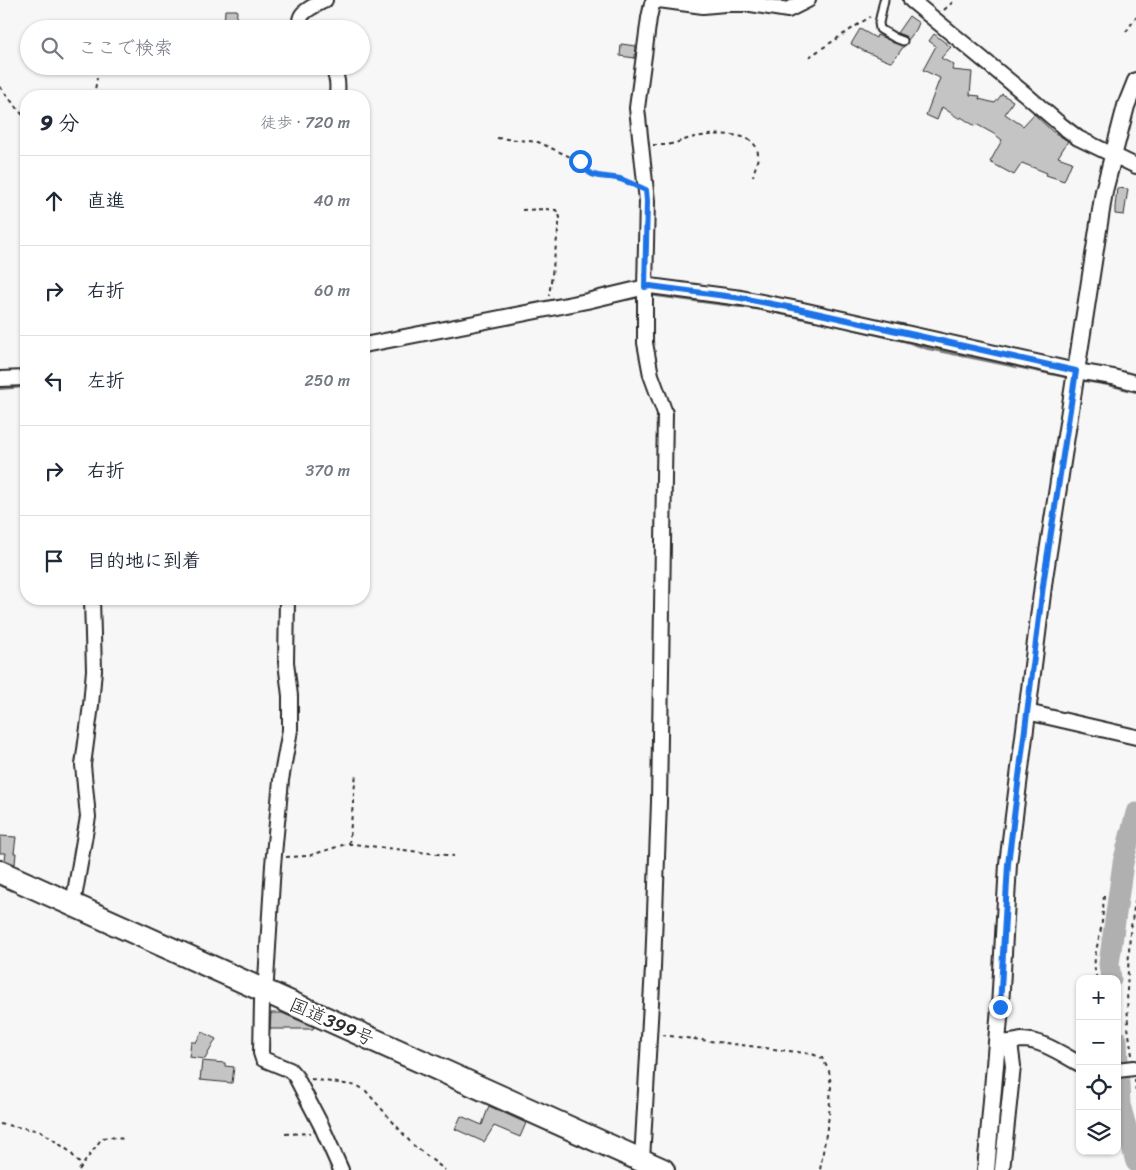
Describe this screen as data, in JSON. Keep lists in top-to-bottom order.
{
  "streets": {
    "highway": ["国道399号"]
  },
  "page": {
    "search": "ここで検索",
    "heading": ["9 分", "徒歩 · 720 m"],
    "list": [
      ["直進", "40 m"],
      ["右折", "60 m"],
      ["左折", "250 m"],
      ["右折", "370 m"],
      "目的地に到着"
    ],
    "map_buttons": ["+", "−"]
  }
}
